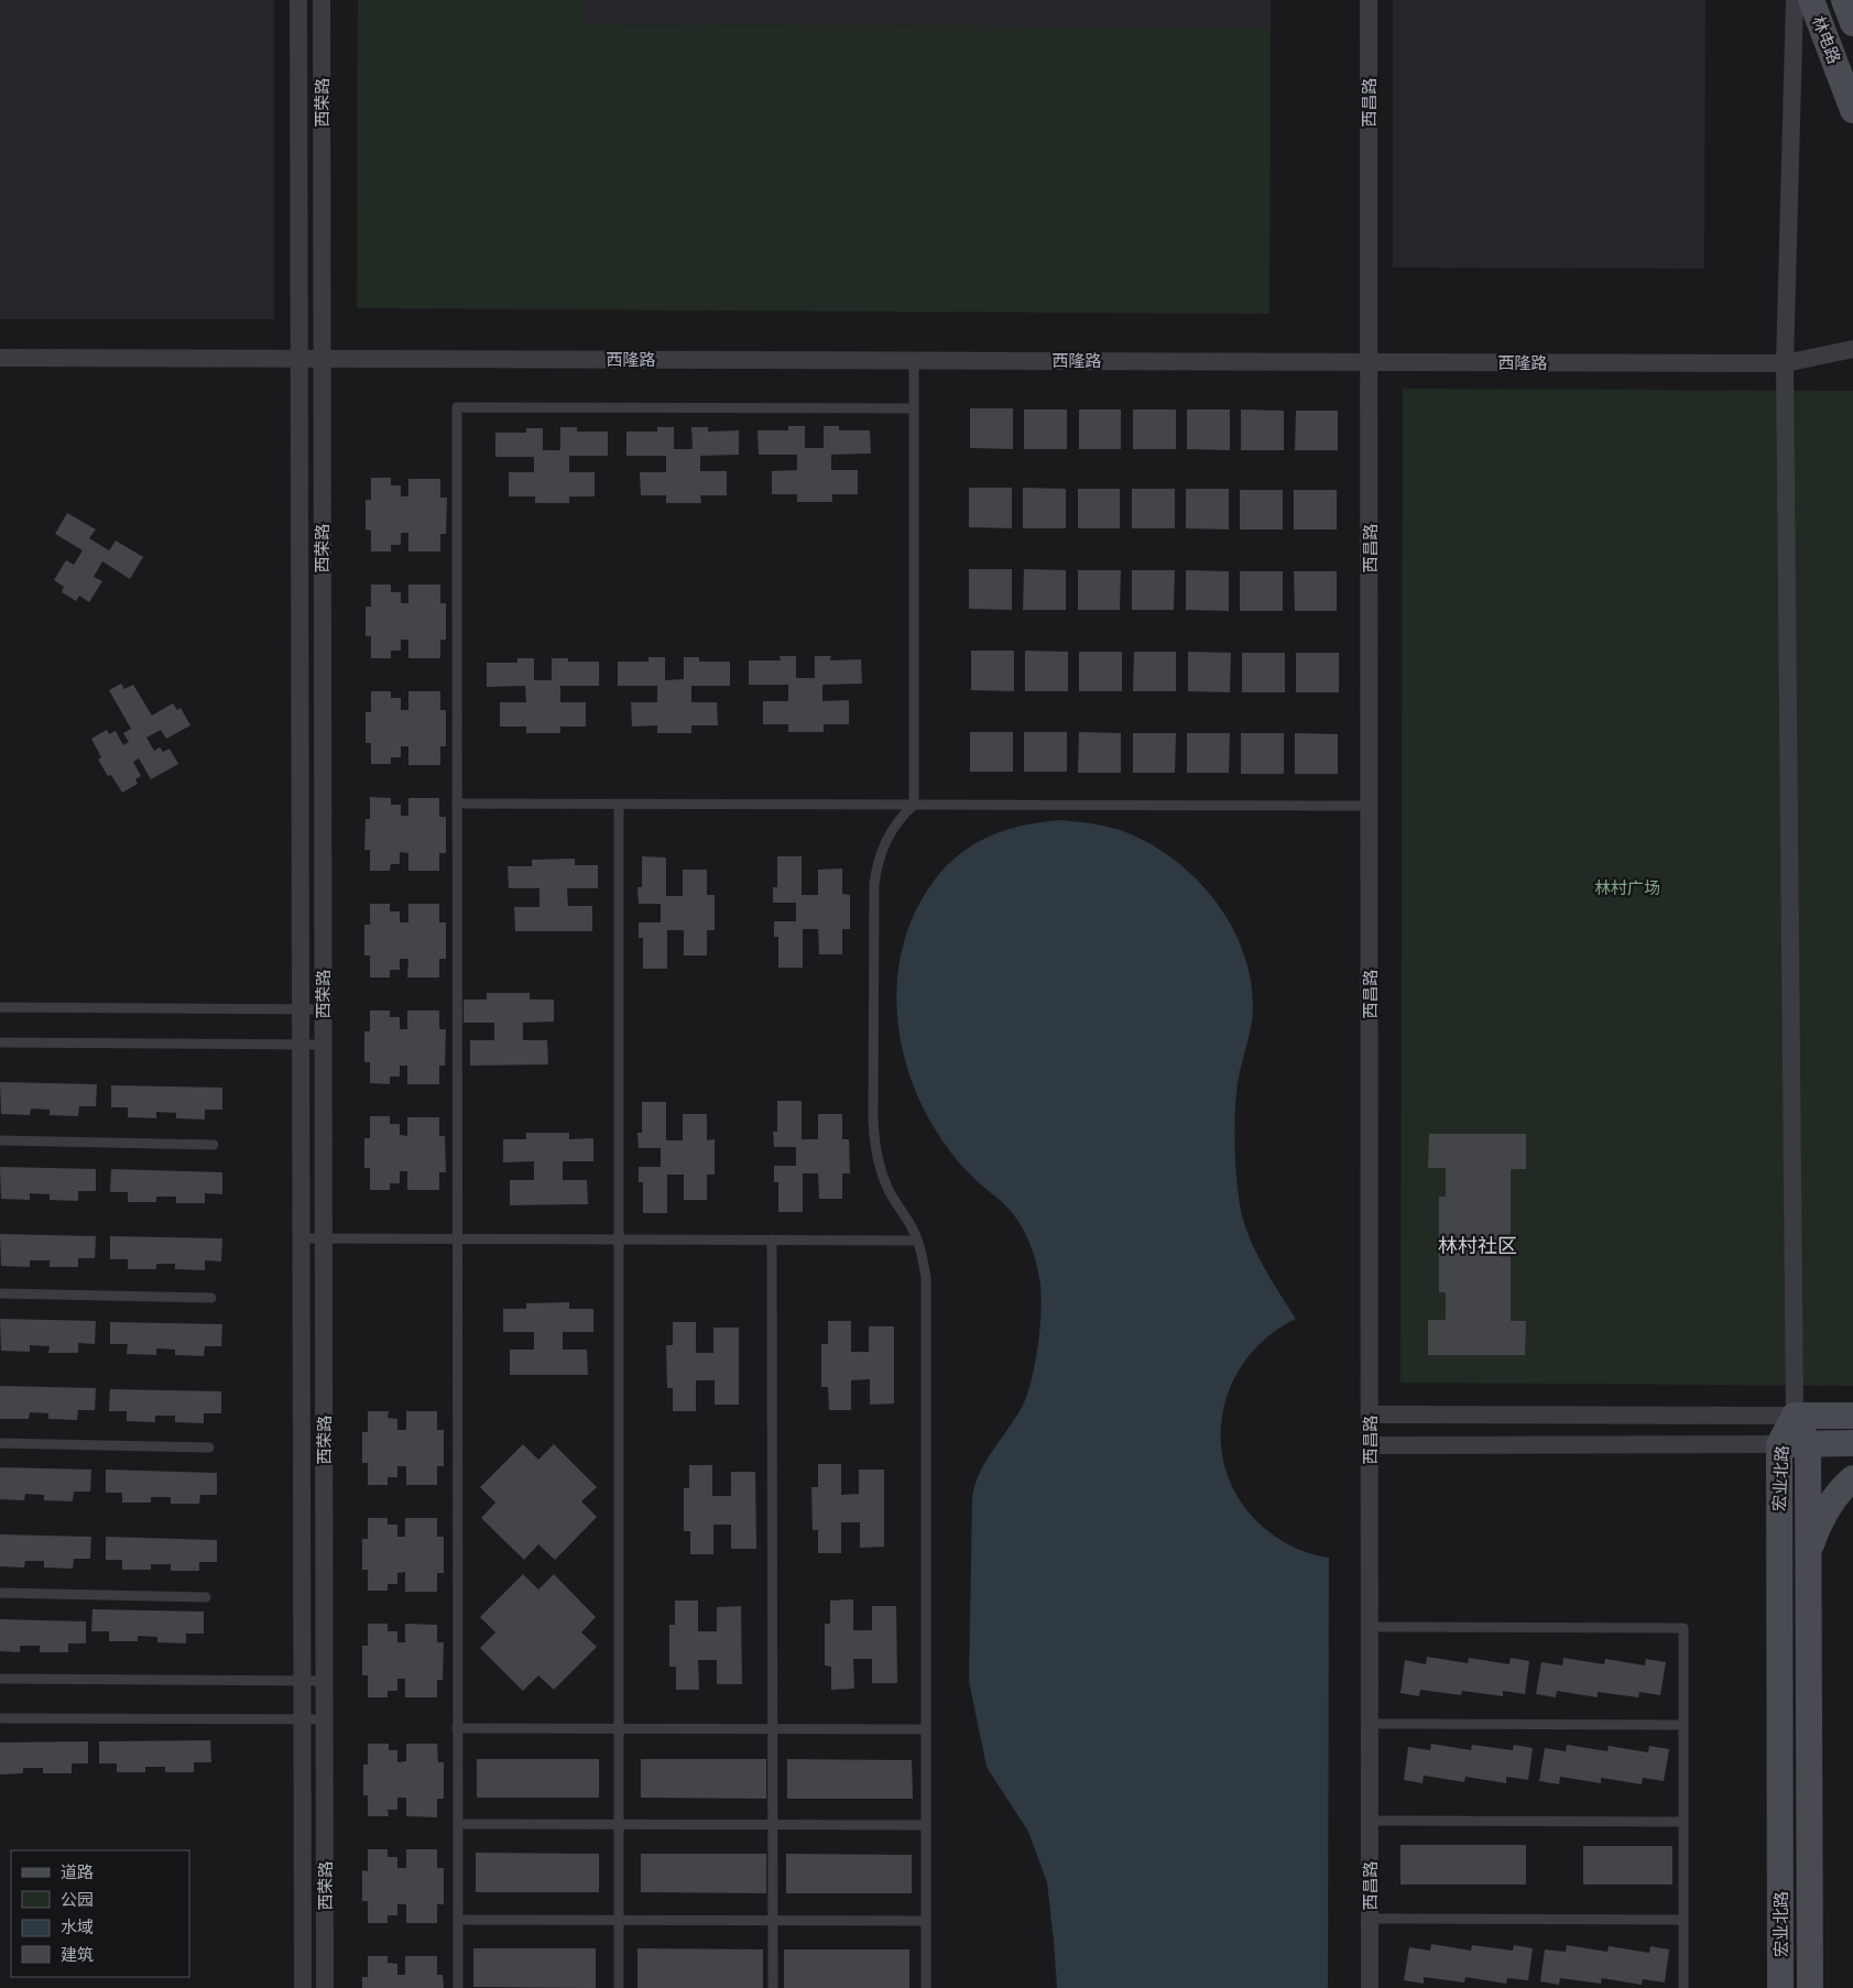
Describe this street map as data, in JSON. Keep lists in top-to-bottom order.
{
  "streets": {
    "main road": ["林电路", "宏业北路"],
    "street": ["西荣路", "西昌路", "西隆路"]
  },
  "crossings": [
    ["西荣路", "西隆路"],
    ["西昌路", "西隆路"]
  ],
  "districts": ["林村社区"],
  "parks": ["林村广场"],
  "legend": [
    "道路",
    "公园",
    "水域",
    "建筑"
  ]
}
